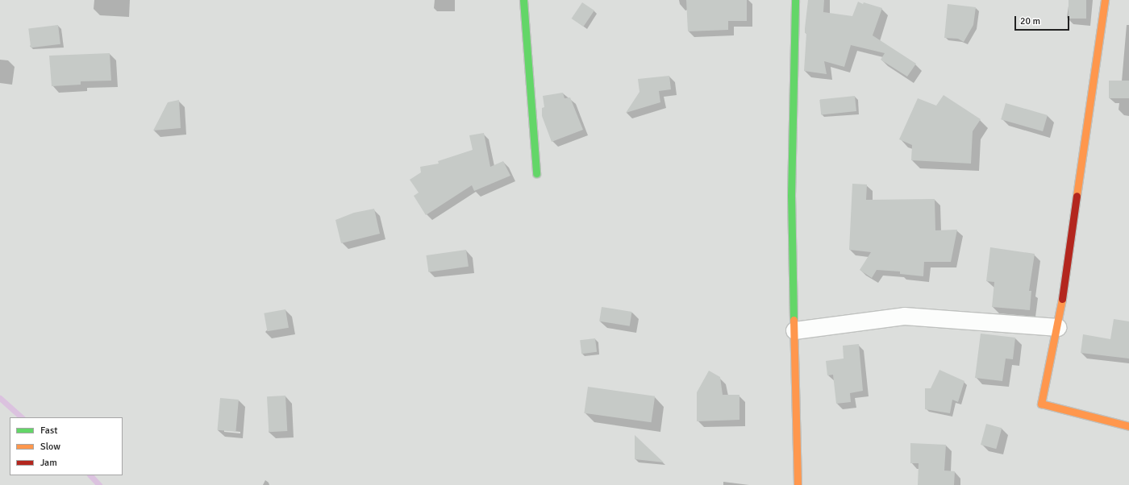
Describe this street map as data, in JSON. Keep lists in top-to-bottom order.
{
  "legend": ["Fast", "Slow", "Jam"],
  "scale_bar": "20 m"
}
